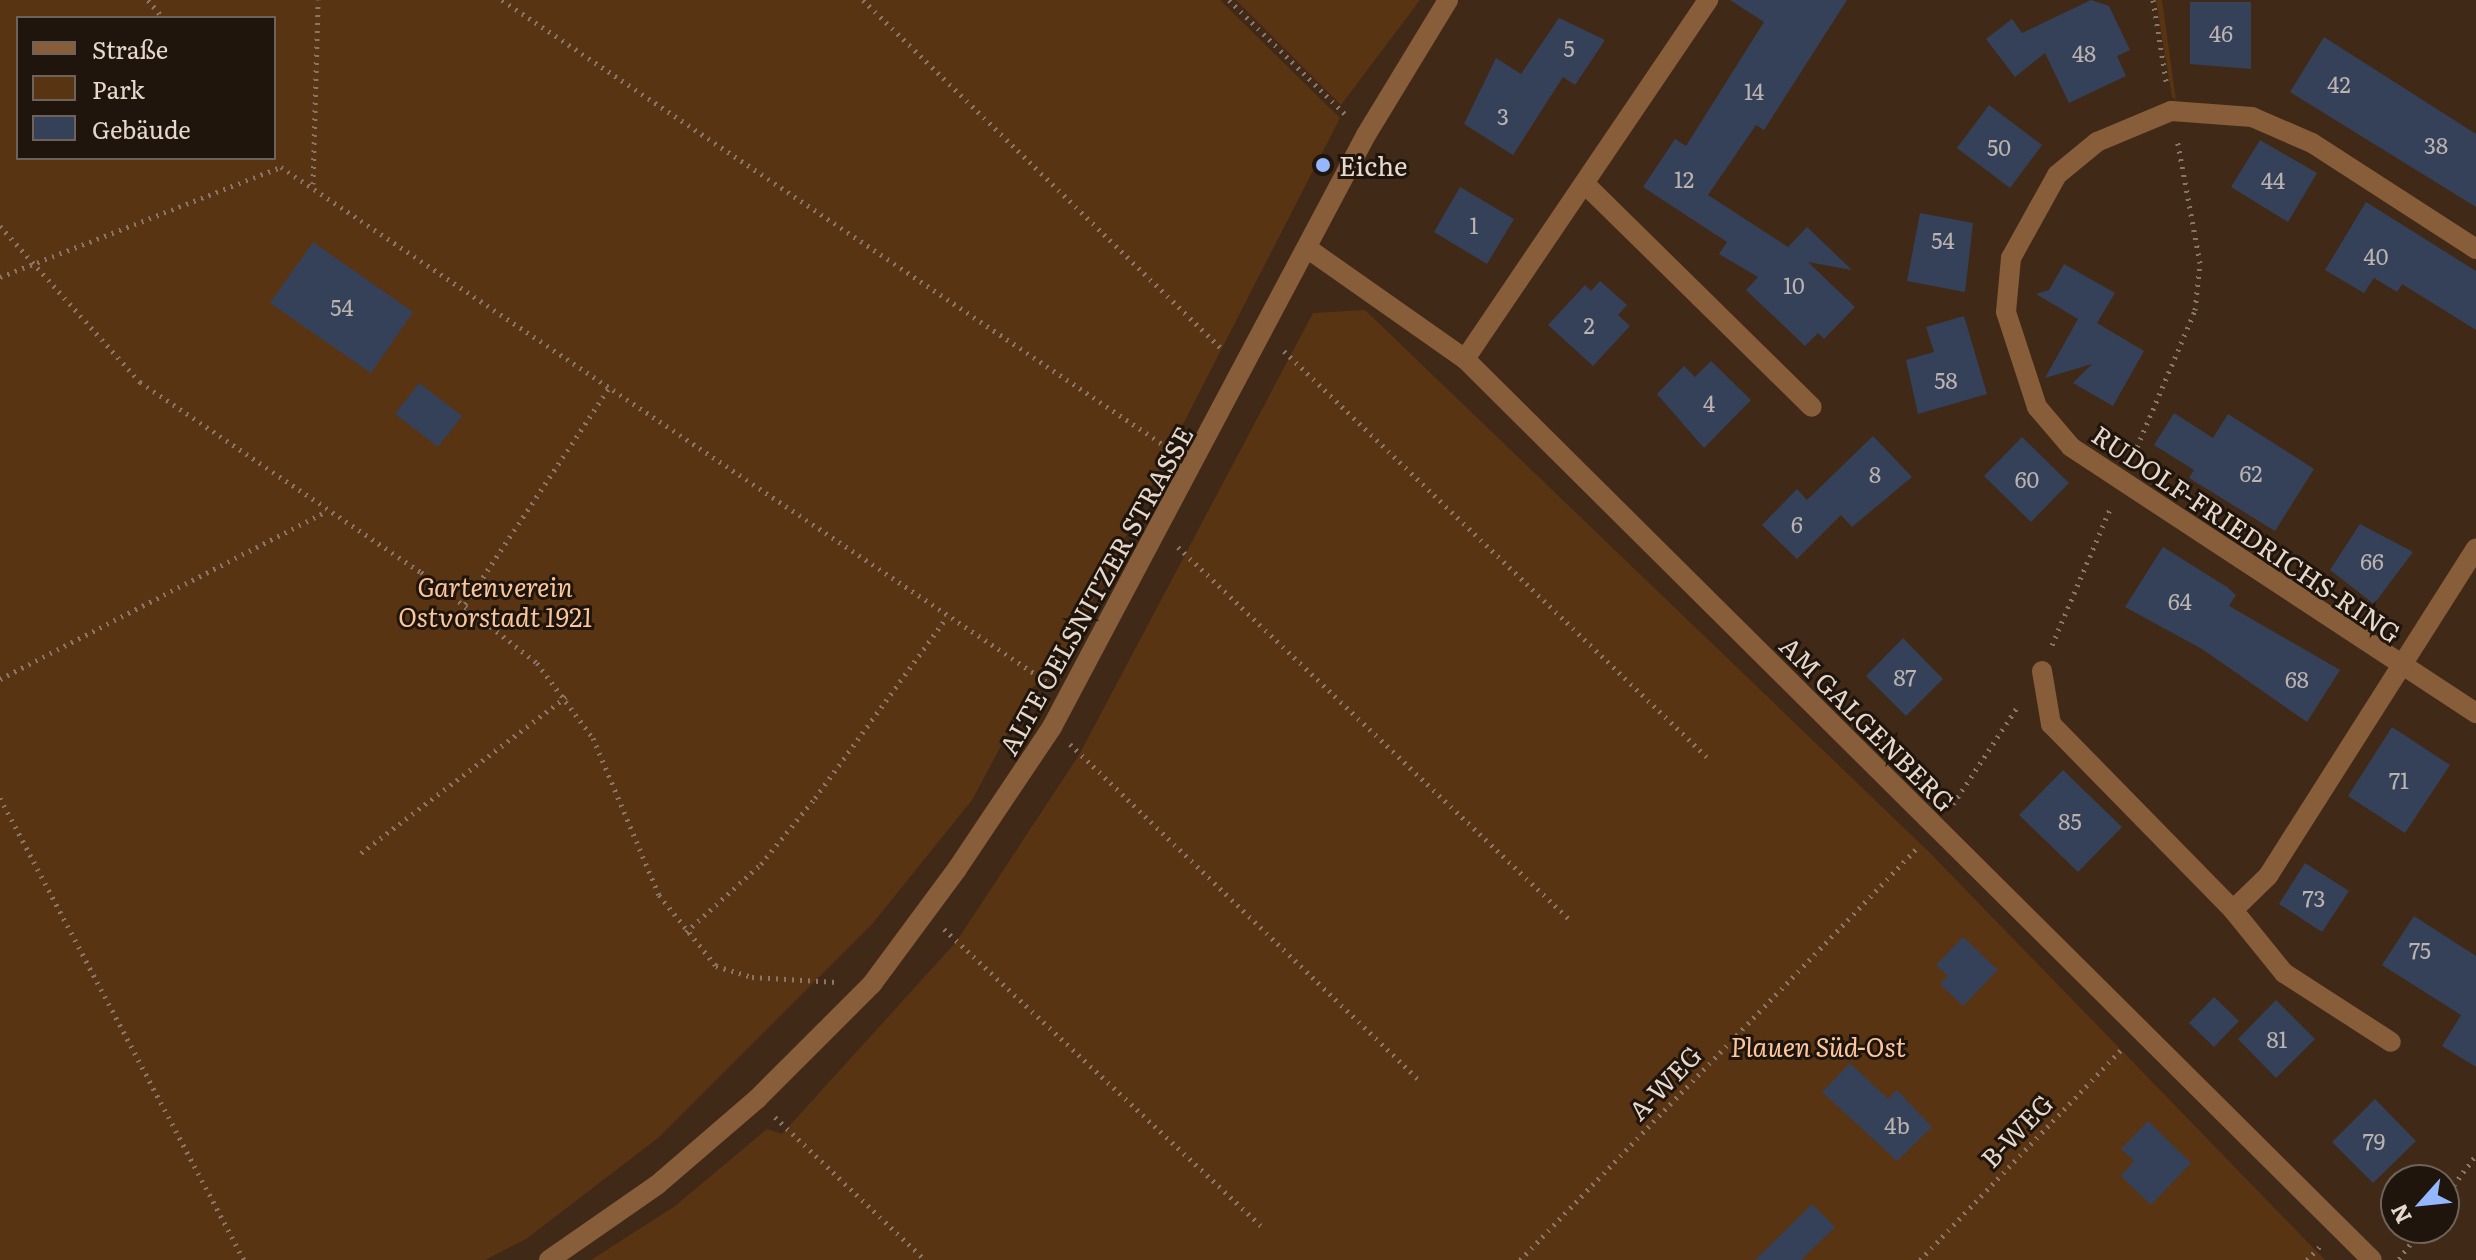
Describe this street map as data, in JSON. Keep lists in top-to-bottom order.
{
  "streets": {
    "street": ["RUDOLF-FRIEDRICHS-RING", "ALTE OELSNITZER STRASSE", "AM GALGENBERG"],
    "path": ["A-WEG", "B-WEG"]
  },
  "crossings": [
    ["RUDOLF-FRIEDRICHS-RING", "A-WEG"],
    ["ALTE OELSNITZER STRASSE", "AM GALGENBERG"],
    ["AM GALGENBERG", "A-WEG"],
    ["AM GALGENBERG", "B-WEG"]
  ],
  "parks": ["Gartenverein Ostvorstadt 1921", "Plauen Süd-Ost"],
  "places": ["Eiche"],
  "house_numbers": [
    "46",
    "5",
    "48",
    "42",
    "14",
    "3",
    "38",
    "50",
    "12",
    "44",
    "1",
    "54",
    "40",
    "10",
    "54",
    "2",
    "58",
    "4",
    "62",
    "8",
    "60",
    "6",
    "66",
    "64",
    "87",
    "68",
    "71",
    "85",
    "73",
    "75",
    "81",
    "4b",
    "79"
  ],
  "legend": ["Straße", "Park", "Gebäude"],
  "north": "bottom left"
}
